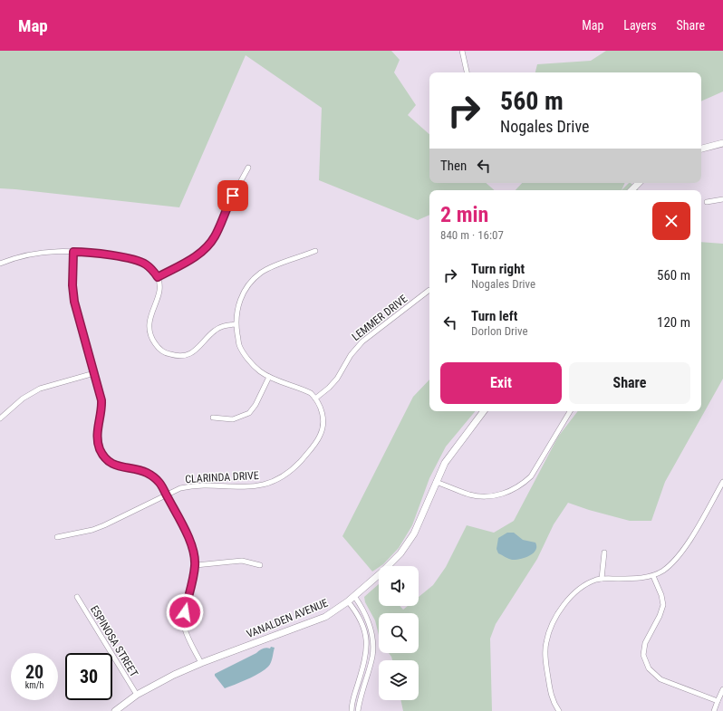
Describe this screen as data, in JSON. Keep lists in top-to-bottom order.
{
  "streets": {
    "main road": ["VANALDEN AVENUE"],
    "street": ["LEMMER DRIVE", "CLARINDA DRIVE", "ESPINOSA STREET"]
  },
  "crossings": [
    ["LEMMER DRIVE", "CLARINDA DRIVE"],
    ["VANALDEN AVENUE", "ESPINOSA STREET"]
  ],
  "page": {
    "header": "Map",
    "nav": ["Map", "Layers", "Share"],
    "turn": ["560 m", "Nogales Drive"],
    "then": "Then",
    "heading": ["2 min", "840 m · 16:07"],
    "list": [
      {
        "name": "Turn right",
        "note": "Nogales Drive",
        "value": "560 m"
      },
      {
        "name": "Turn left",
        "note": "Dorlon Drive",
        "value": "120 m"
      }
    ],
    "buttons": ["Exit", "Share"],
    "speed": "20 km/h",
    "limit": "30"
  }
}
